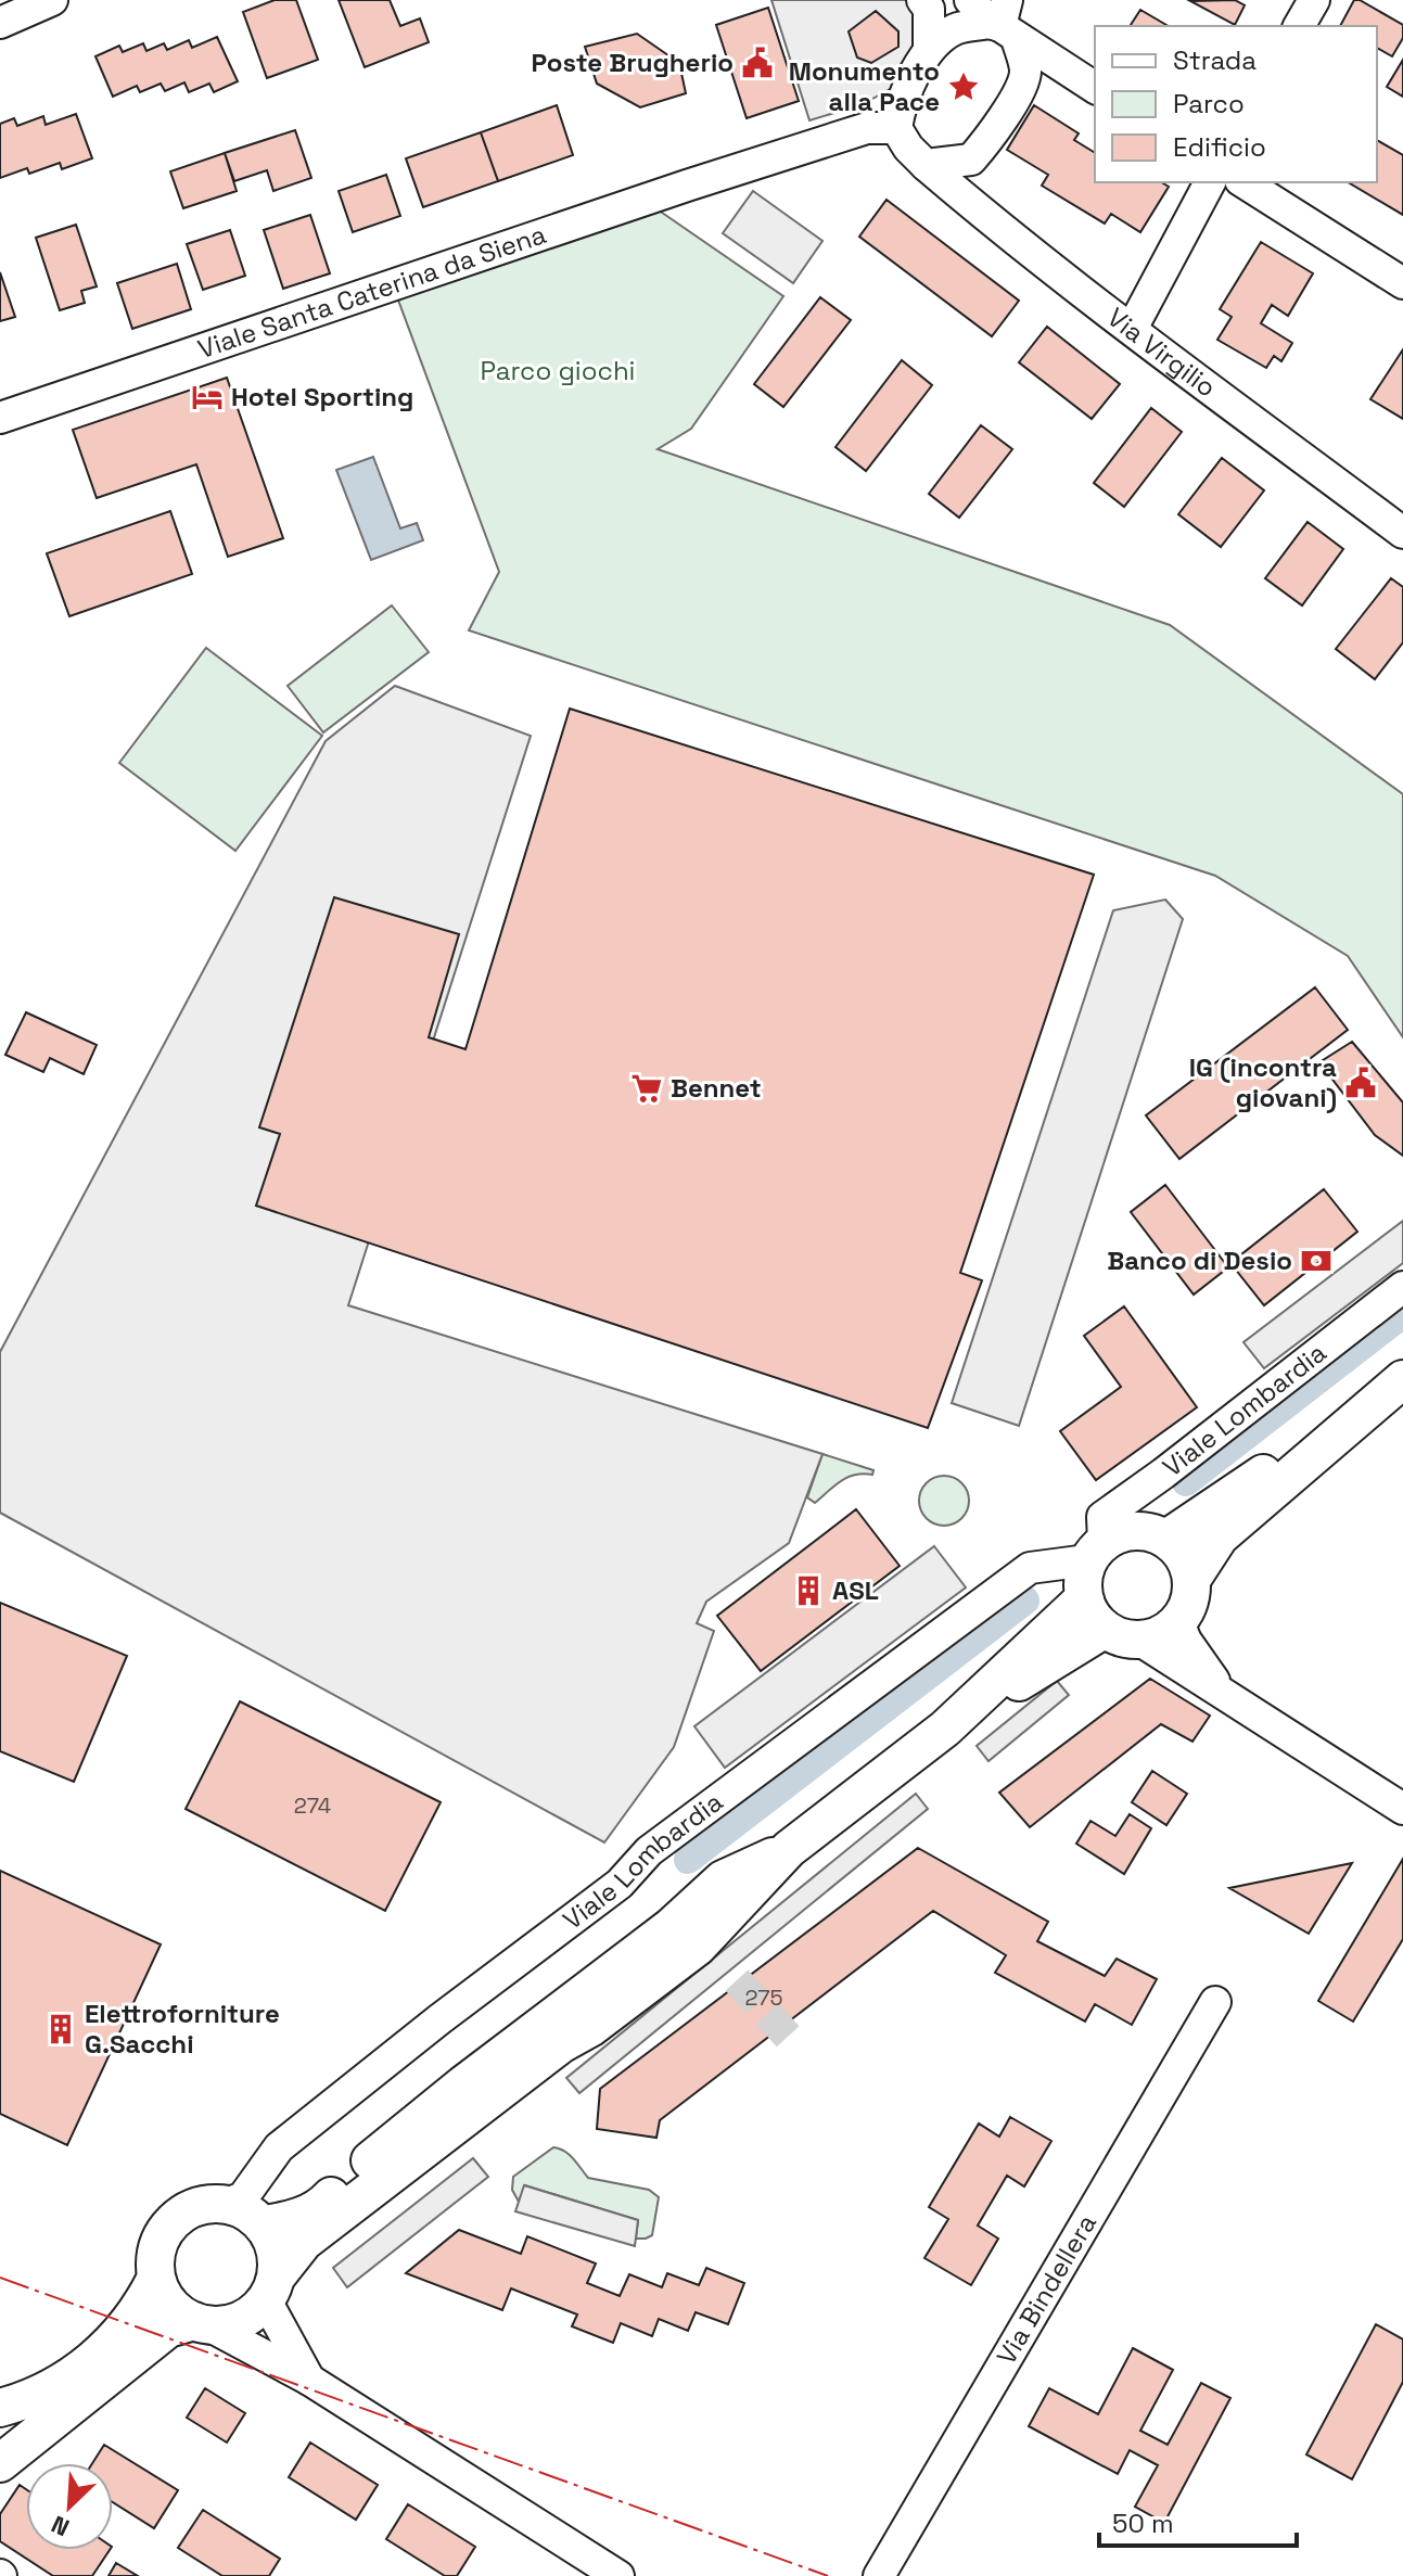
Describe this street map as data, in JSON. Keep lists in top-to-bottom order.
{
  "streets": {
    "street": [
      "Viale Santa Caterina da Siena",
      "Via Virgilio",
      "Viale Lombardia",
      "Via Bindellera"
    ]
  },
  "crossings": [
    ["Viale Santa Caterina da Siena", "Via Virgilio"]
  ],
  "parks": ["Parco giochi"],
  "places": {
    "public building": ["Poste Brugherio", "IG (incontra giovani)"],
    "place": ["Monumento alla Pace"],
    "hotel": ["Hotel Sporting"],
    "supermarket": ["Bennet"],
    "bank": ["Banco di Desio"],
    "building": ["ASL", "Elettroforniture G.Sacchi"]
  },
  "house_numbers": ["274", "275"],
  "legend": ["Strada", "Parco", "Edificio"],
  "scale_bar": "50 m",
  "north": "bottom left"
}
